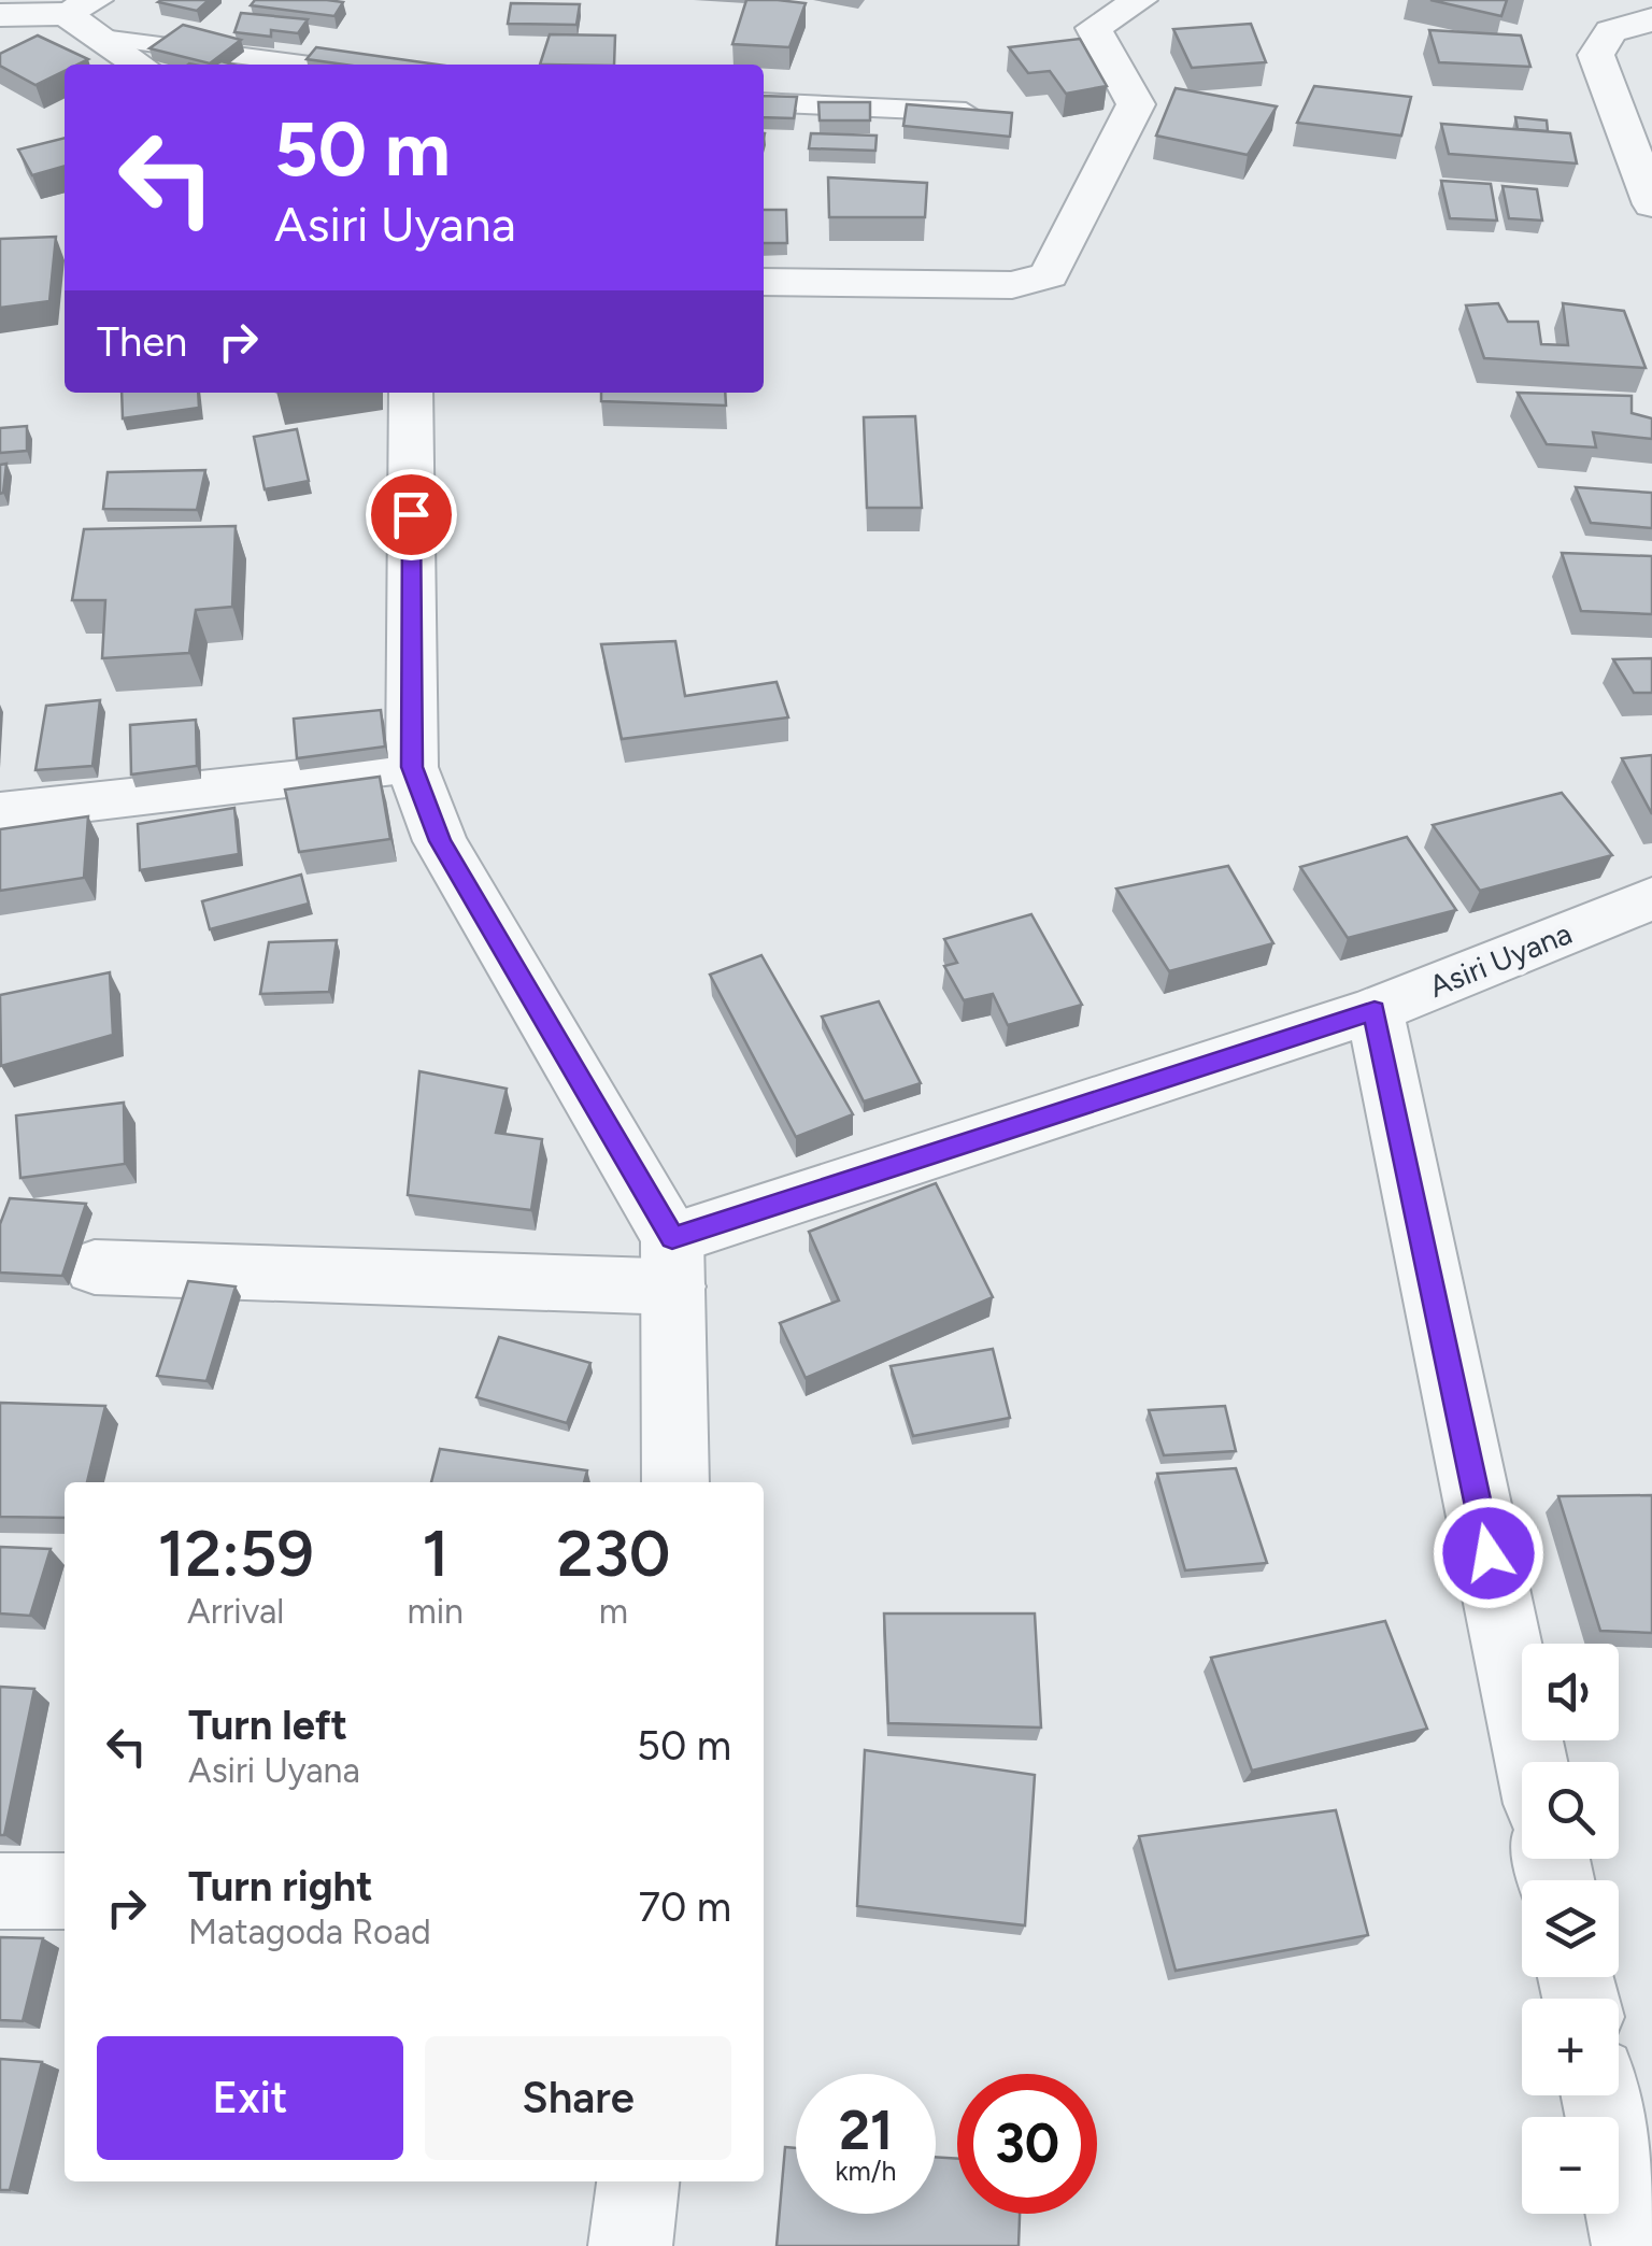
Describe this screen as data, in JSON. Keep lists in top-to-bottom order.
{
  "streets": {
    "street": ["Asiri Uyana"]
  },
  "page": {
    "turn": ["50 m", "Asiri Uyana"],
    "then": "Then",
    "eta": [
      "12:59",
      "Arrival",
      "1",
      "min",
      "230",
      "m"
    ],
    "map_buttons": ["+", "−"],
    "list": [
      {
        "name": "Turn left",
        "note": "Asiri Uyana",
        "value": "50 m"
      },
      {
        "name": "Turn right",
        "note": "Matagoda Road",
        "value": "70 m"
      }
    ],
    "buttons": ["Exit", "Share"],
    "speed": "21 km/h",
    "limit": "30"
  }
}
